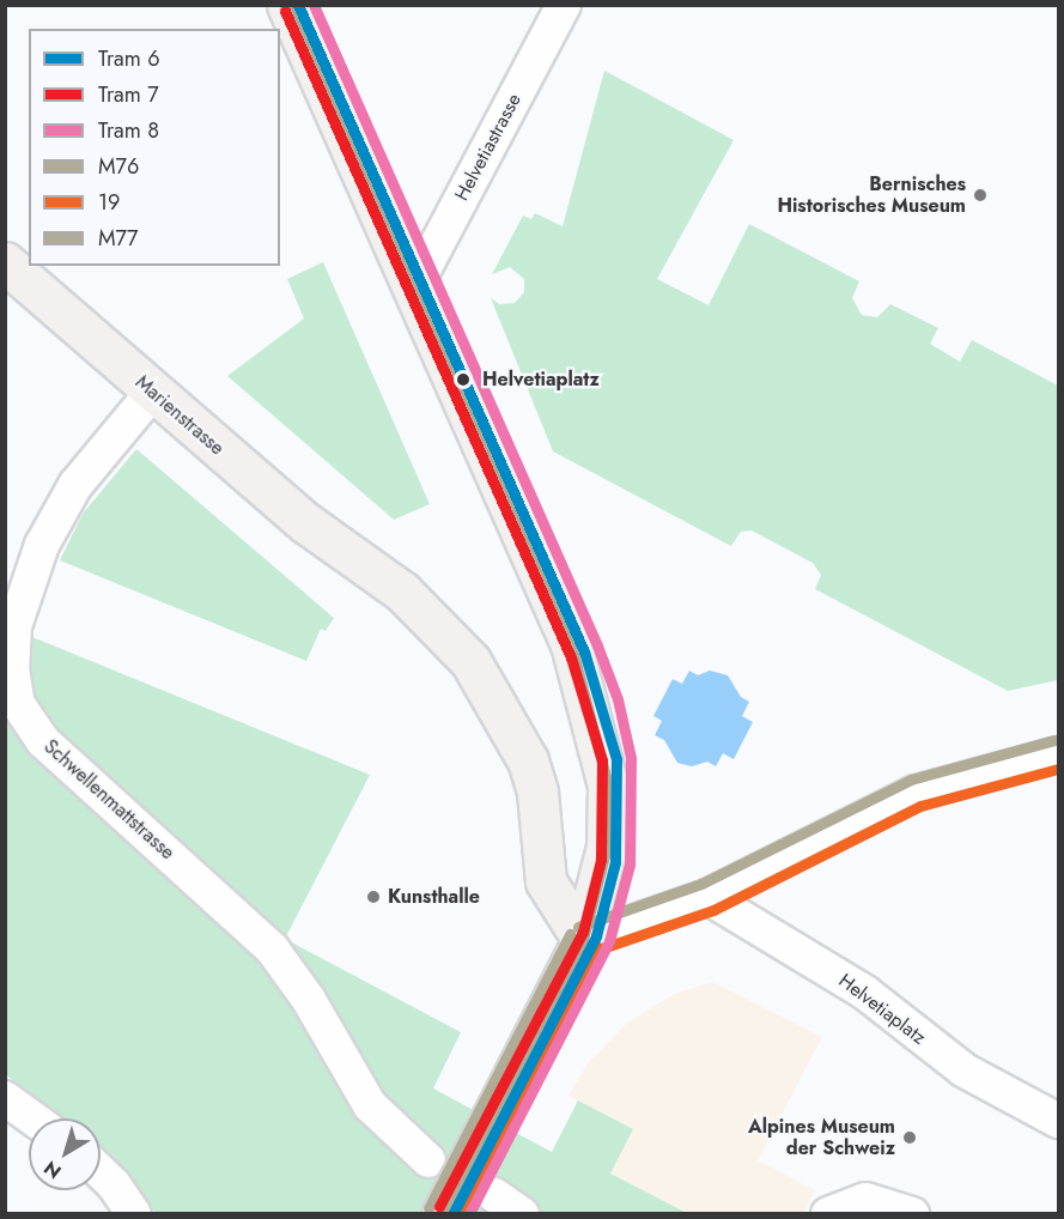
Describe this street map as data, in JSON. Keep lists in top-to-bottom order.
{
  "streets": {
    "street": [
      "Helvetiastrasse",
      "Marienstrasse",
      "Schwellenmattstrasse",
      "Helvetiaplatz"
    ]
  },
  "crossings": [
    ["Marienstrasse", "Schwellenmattstrasse"]
  ],
  "places": [
    "Bernisches Historisches Museum",
    "Helvetiaplatz",
    "Kunsthalle",
    "Alpines Museum der Schweiz"
  ],
  "lines": [
    "tram line 6",
    "tram line 8",
    "transit line M76",
    "tram line 7",
    "transit line M77",
    "transit line 19"
  ],
  "legend": [
    "Tram 6",
    "Tram 7",
    "Tram 8",
    "M76",
    "19",
    "M77"
  ],
  "north": "bottom left"
}
